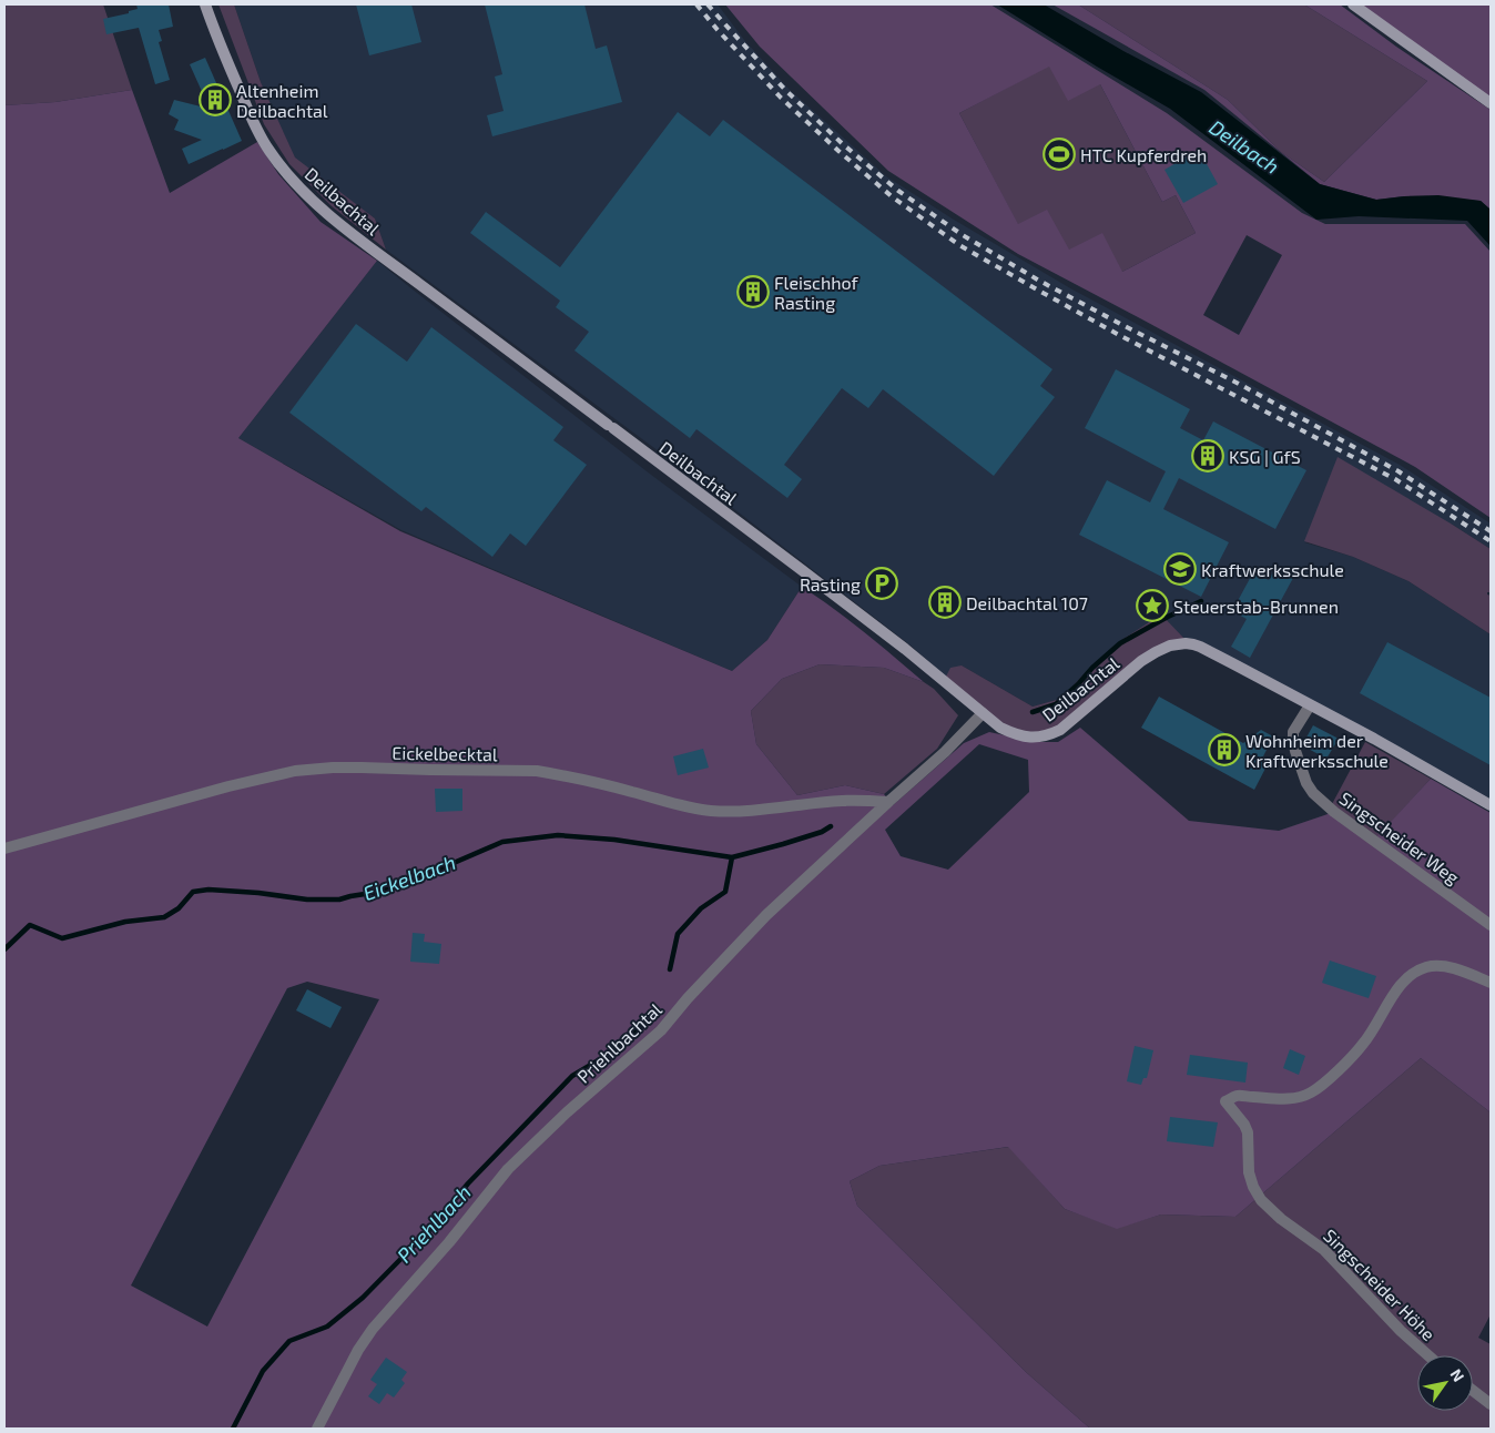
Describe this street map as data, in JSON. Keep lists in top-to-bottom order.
{
  "streets": {
    "street": [
      "Deilbachtal",
      "Eickelbecktal",
      "Singscheider Weg",
      "Priehlbachtal",
      "Singscheider Höhe"
    ]
  },
  "crossings": [
    ["Deilbachtal", "Singscheider Weg"],
    ["Deilbachtal", "Priehlbachtal"],
    ["Eickelbecktal", "Priehlbachtal"]
  ],
  "water": ["Deilbach", "Eickelbach", "Priehlbach"],
  "places": {
    "building": [
      "Altenheim Deilbachtal",
      "Fleischhof Rasting",
      "KSG | GfS",
      "Deilbachtal 107",
      "Wohnheim der Kraftwerksschule"
    ],
    "sports": ["HTC Kupferdreh"],
    "school or university": ["Kraftwerksschule"],
    "parking": ["Rasting"],
    "place": ["Steuerstab-Brunnen"]
  },
  "north": "top right"
}
